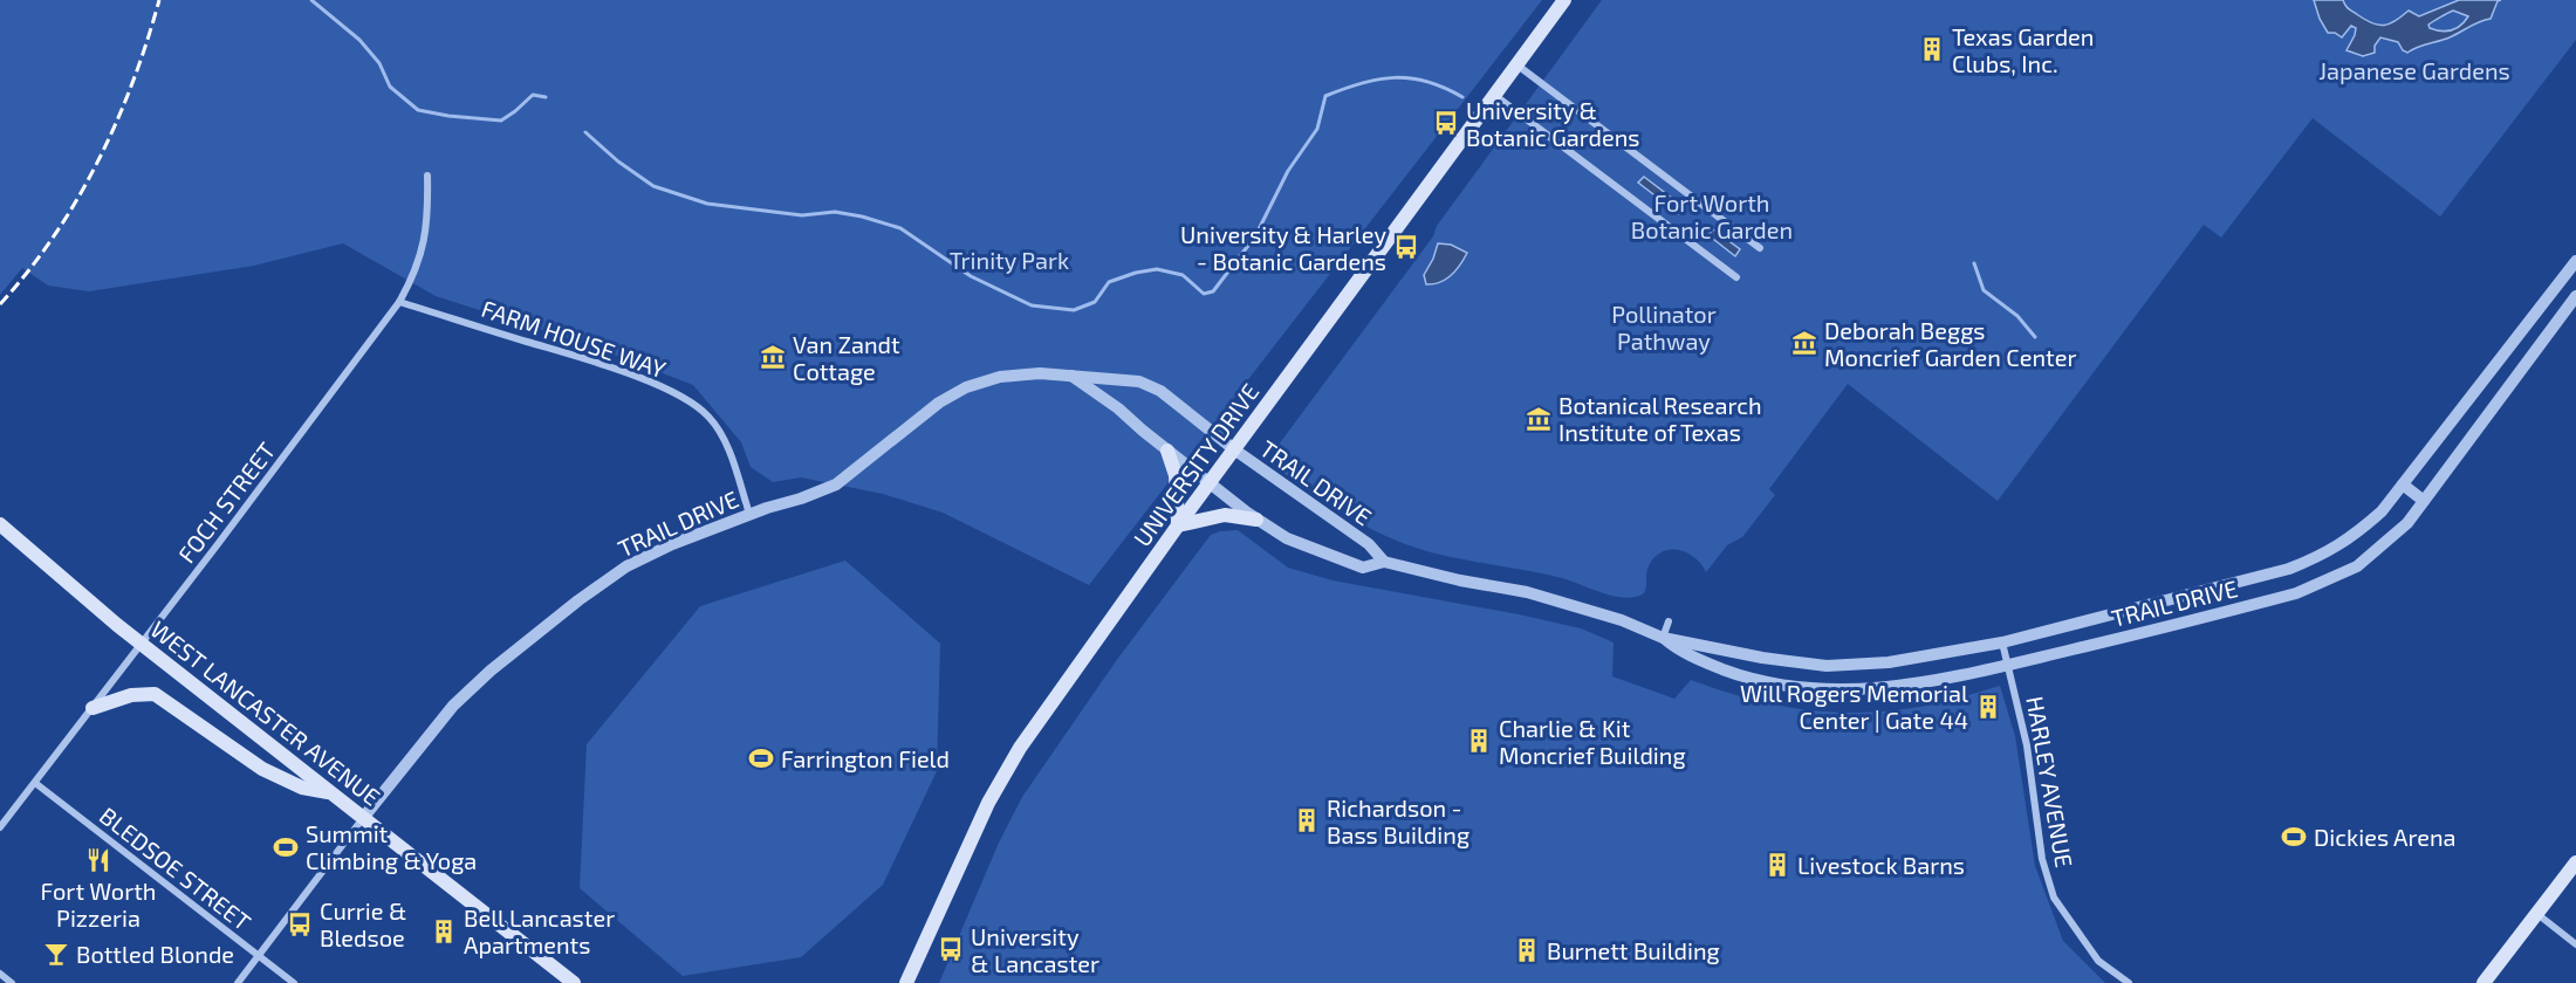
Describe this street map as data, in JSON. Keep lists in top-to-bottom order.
{
  "streets": {
    "main road": ["UNIVERSITY DRIVE", "WEST LANCASTER AVENUE"],
    "street": [
      "FARM HOUSE WAY",
      "TRAIL DRIVE",
      "FOCH STREET",
      "HARLEY AVENUE",
      "BLEDSOE STREET"
    ]
  },
  "crossings": [
    ["FARM HOUSE WAY", "TRAIL DRIVE"],
    ["FARM HOUSE WAY", "FOCH STREET"],
    ["UNIVERSITY DRIVE", "TRAIL DRIVE"],
    ["TRAIL DRIVE", "WEST LANCASTER AVENUE"],
    ["TRAIL DRIVE", "HARLEY AVENUE"],
    ["FOCH STREET", "BLEDSOE STREET"]
  ],
  "parks": [
    "Japanese Gardens",
    "Fort Worth Botanic Garden",
    "Trinity Park",
    "Pollinator Pathway"
  ],
  "places": {
    "building": [
      "Texas Garden Clubs, Inc.",
      "Will Rogers Memorial Center | Gate 44",
      "Charlie & Kit Moncrief Building",
      "Richardson - Bass Building",
      "Livestock Barns",
      "Bell Lancaster Apartments",
      "Burnett Building"
    ],
    "bus stop": [
      "University & Botanic Gardens",
      "University & Harley - Botanic Gardens",
      "Currie & Bledsoe",
      "University & Lancaster"
    ],
    "museum": ["Deborah Beggs Moncrief Garden Center", "Van Zandt Cottage", "Botanical Research Institute of Texas"],
    "sports": ["Farrington Field", "Dickies Arena", "Summit Climbing & Yoga"],
    "restaurant": ["Fort Worth Pizzeria"],
    "bar": ["Bottled Blonde"]
  }
}
